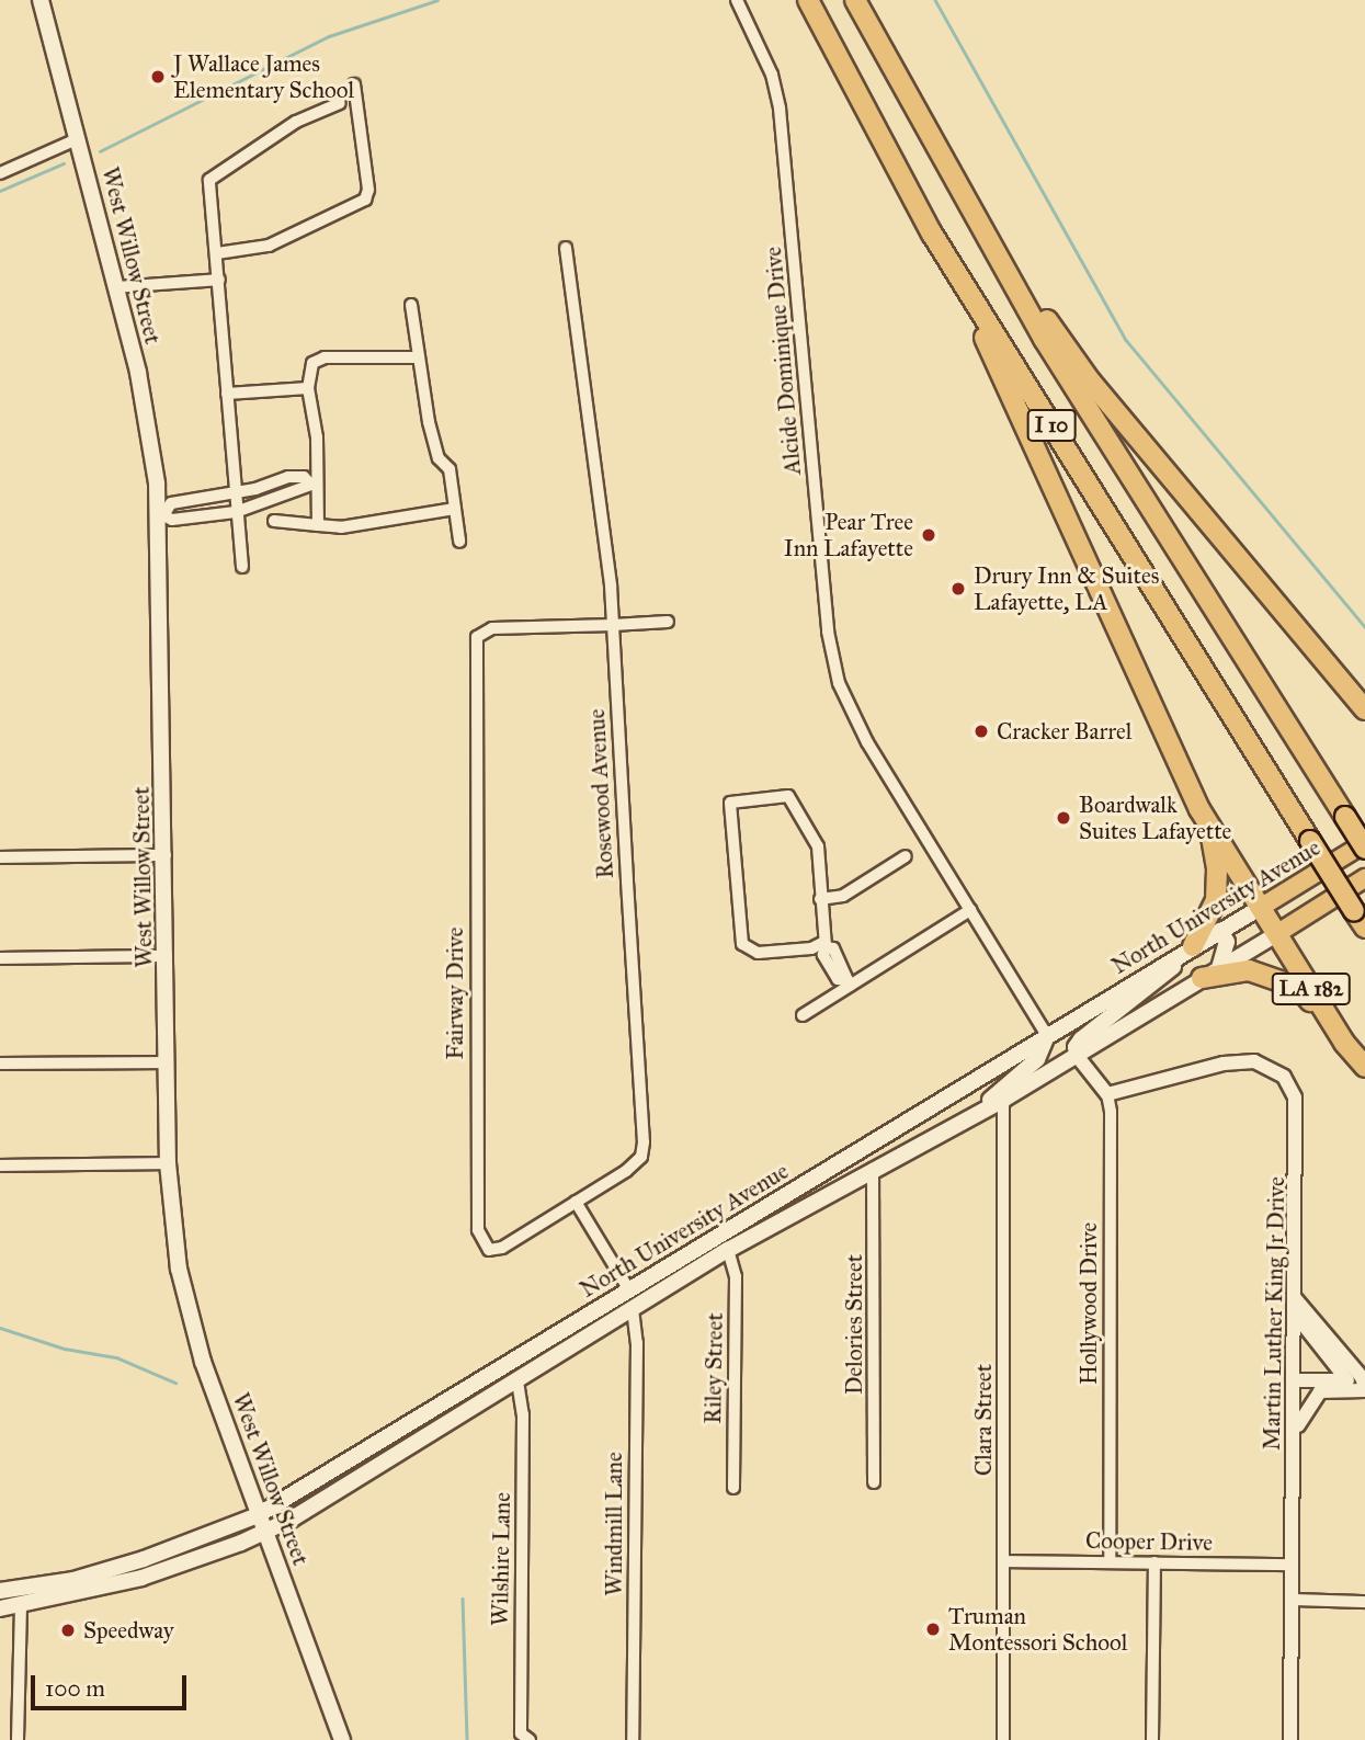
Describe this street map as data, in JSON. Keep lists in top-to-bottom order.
{
  "streets": {
    "highway": ["I 10", "LA 182"],
    "main road": ["West Willow Street", "North University Avenue"],
    "street": [
      "Alcide Dominique Drive",
      "Rosewood Avenue",
      "Fairway Drive",
      "Hollywood Drive",
      "Martin Luther King Jr Drive",
      "Delories Street",
      "Riley Street",
      "Clara Street",
      "Windmill Lane",
      "Cooper Drive",
      "Wilshire Lane"
    ]
  },
  "crossings": [
    ["West Willow Street", "North University Avenue"],
    ["Alcide Dominique Drive", "North University Avenue"],
    ["I 10", "North University Avenue"],
    ["Rosewood Avenue", "Fairway Drive"],
    ["North University Avenue", "LA 182"],
    ["North University Avenue", "Delories Street"],
    ["North University Avenue", "Riley Street"],
    ["North University Avenue", "Clara Street"],
    ["North University Avenue", "Windmill Lane"],
    ["North University Avenue", "Wilshire Lane"],
    ["Hollywood Drive", "Martin Luther King Jr Drive"],
    ["Hollywood Drive", "Cooper Drive"],
    ["Martin Luther King Jr Drive", "Cooper Drive"],
    ["Clara Street", "Cooper Drive"]
  ],
  "places": [
    "J Wallace James Elementary School",
    "Pear Tree Inn Lafayette",
    "Drury Inn & Suites Lafayette, LA",
    "Cracker Barrel",
    "Boardwalk Suites Lafayette",
    "Truman Montessori School",
    "Speedway"
  ],
  "scale_bar": "100 m"
}
